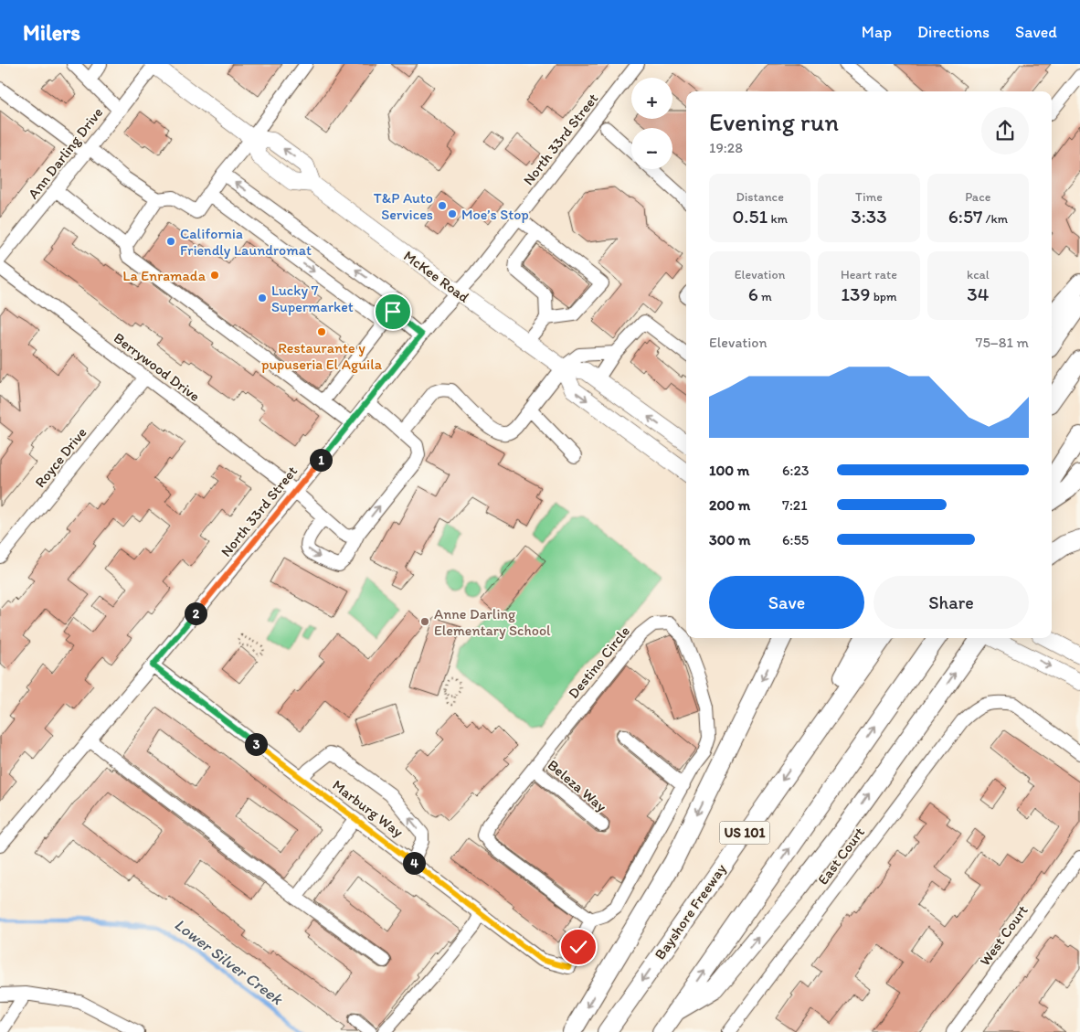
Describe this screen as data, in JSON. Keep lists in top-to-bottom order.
{
  "streets": {
    "highway": ["US 101", "Bayshore Freeway"],
    "main road": ["McKee Road"],
    "street": [
      "North 33rd Street",
      "Ann Darling Drive",
      "Berrywood Drive",
      "Royce Drive",
      "Destino Circle",
      "Beleza Way",
      "Marburg Way",
      "East Court",
      "West Court"
    ]
  },
  "crossings": [
    ["North 33rd Street", "McKee Road"],
    ["North 33rd Street", "Berrywood Drive"],
    ["North 33rd Street", "Marburg Way"],
    ["Ann Darling Drive", "McKee Road"],
    ["Berrywood Drive", "Royce Drive"],
    ["Destino Circle", "Beleza Way"],
    ["Destino Circle", "Marburg Way"]
  ],
  "water": ["Lower Silver Creek"],
  "places": [
    "T&P Auto Services",
    "Moe’s Stop",
    "California Friendly Laundromat",
    "La Enramada",
    "Lucky 7 Supermarket",
    "Restaurante y pupuseria El Aguila",
    "Anne Darling Elementary School"
  ],
  "page": {
    "header": "Milers",
    "nav": ["Map", "Directions", "Saved"],
    "map_buttons": ["+", "−"],
    "heading": ["Evening run", "19:28"],
    "stats": [
      ["Distance", "0.51 km"],
      ["Time", "3:33"],
      ["Pace", "6:57 /km"],
      ["Elevation", "6 m"],
      ["Heart rate", "139 bpm"],
      ["kcal", "34"]
    ],
    "chart": ["Elevation", "75–81 m"],
    "pins": [
      "1",
      "2",
      "3",
      "4"
    ],
    "list": [
      {
        "name": "100 m",
        "note": "6:23"
      },
      {
        "name": "200 m",
        "note": "7:21"
      },
      {
        "name": "300 m",
        "note": "6:55"
      }
    ],
    "buttons": ["Save", "Share"]
  }
}
